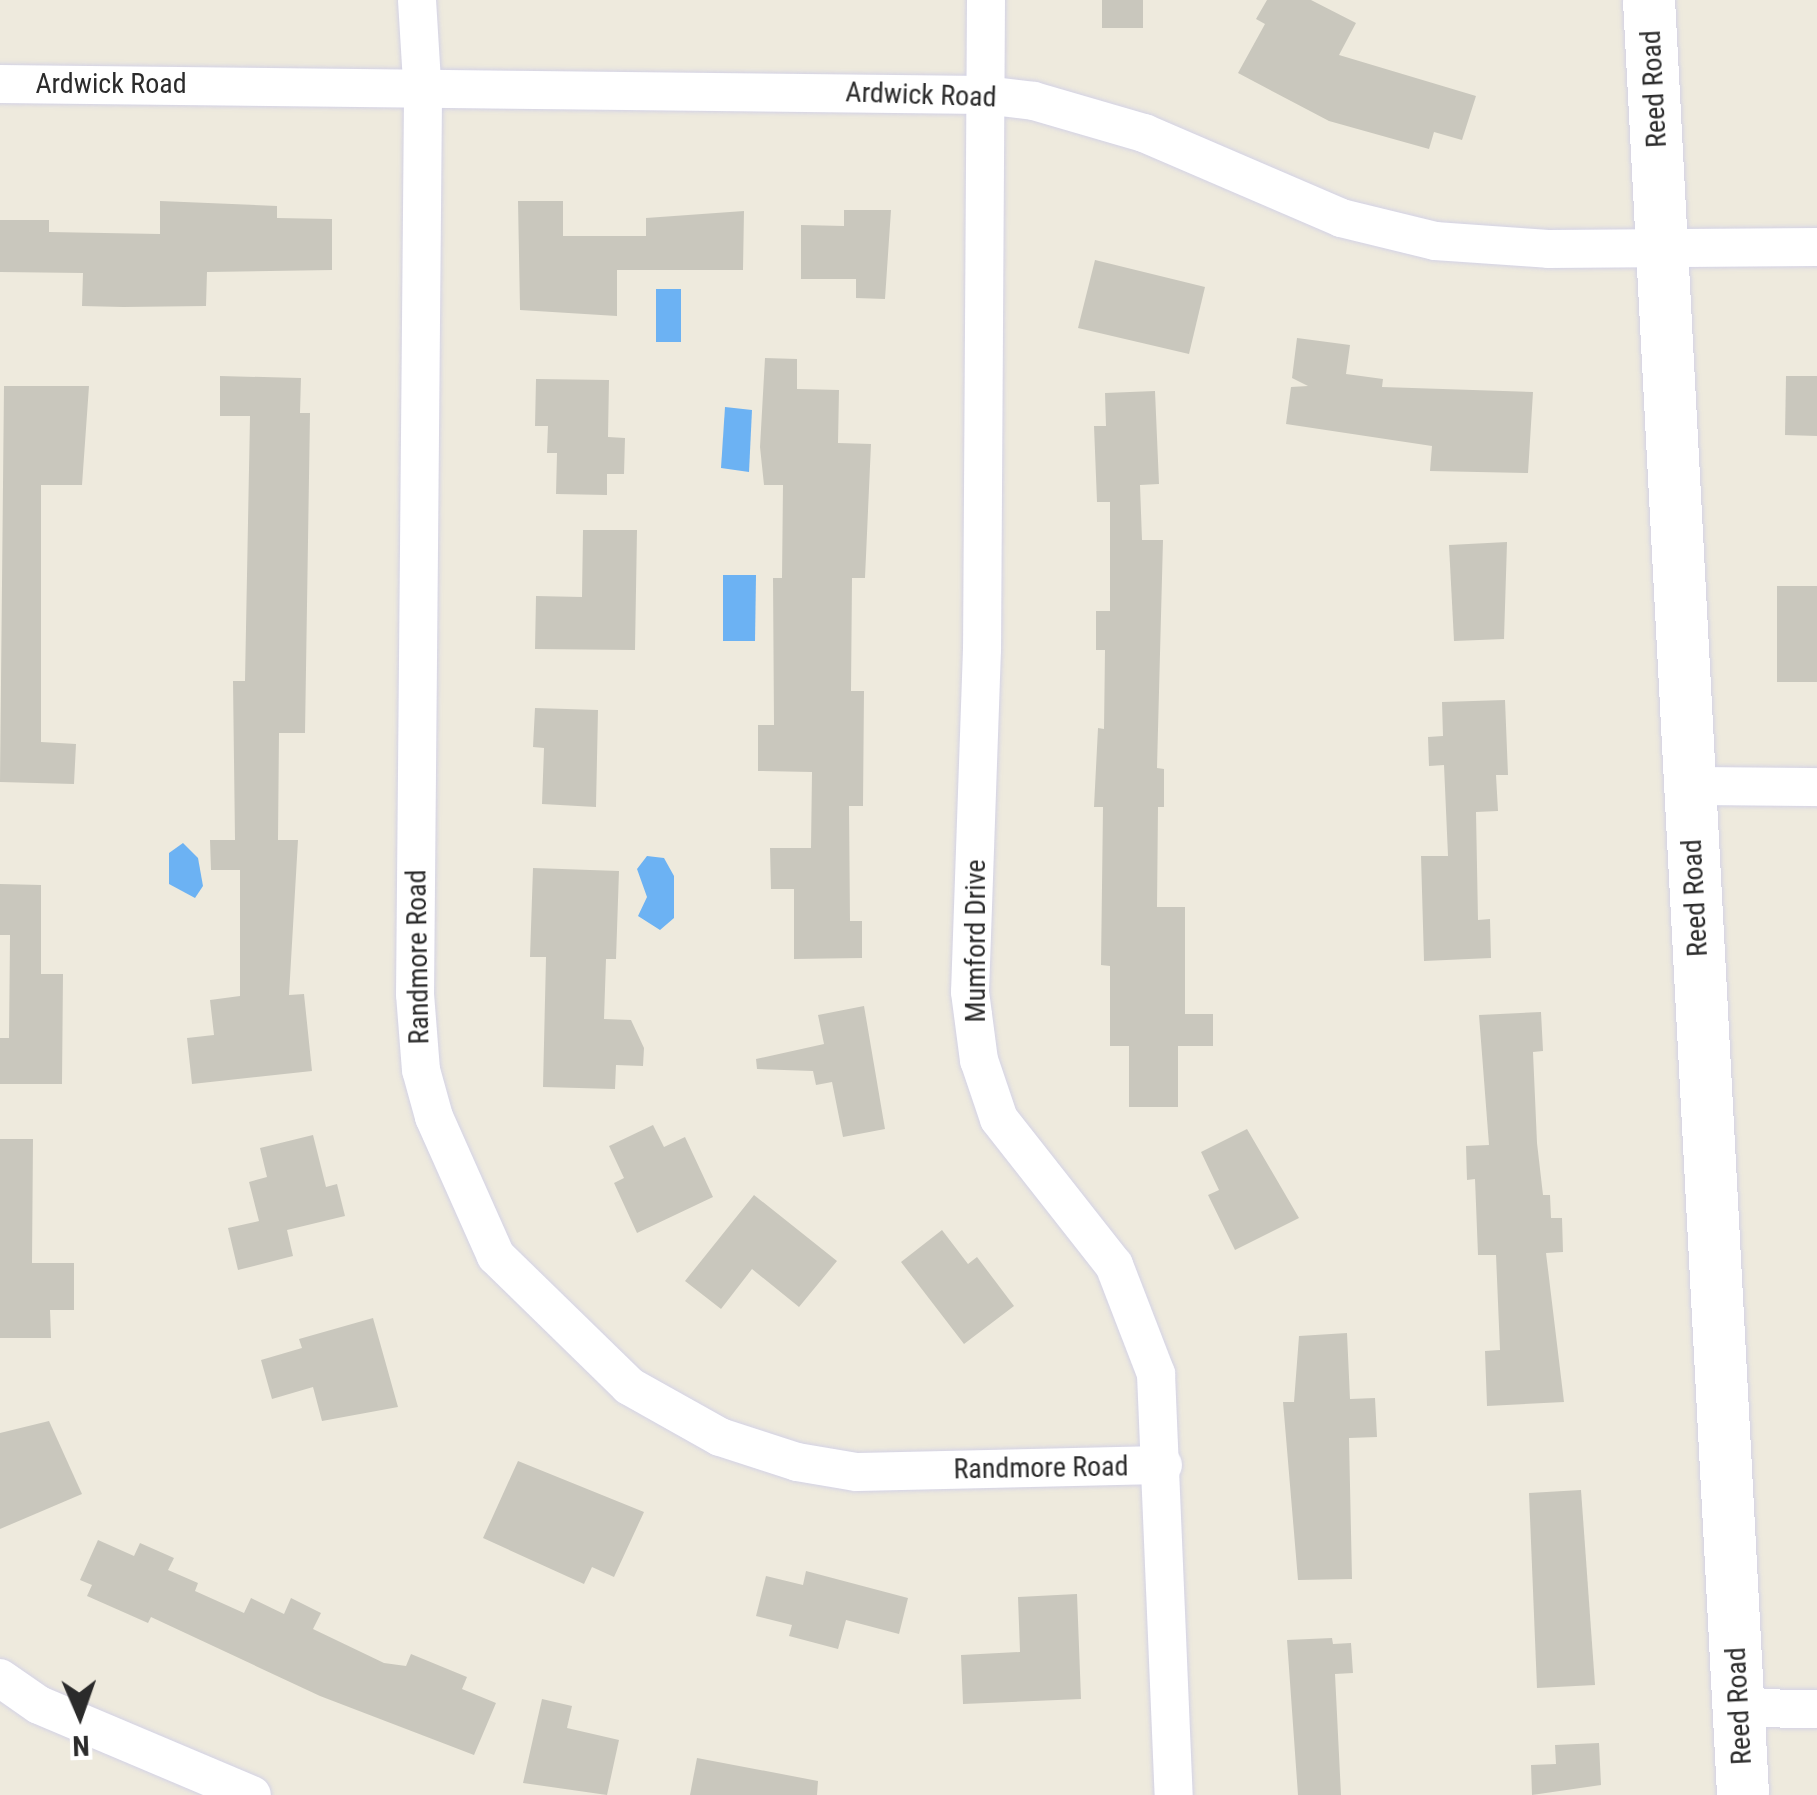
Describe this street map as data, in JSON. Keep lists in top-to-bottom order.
{
  "streets": {
    "main road": ["Reed Road"],
    "street": ["Ardwick Road", "Mumford Drive", "Randmore Road"]
  },
  "crossings": [
    ["Ardwick Road", "Reed Road"],
    ["Ardwick Road", "Mumford Drive"],
    ["Ardwick Road", "Randmore Road"],
    ["Mumford Drive", "Randmore Road"]
  ],
  "north": "bottom"
}
